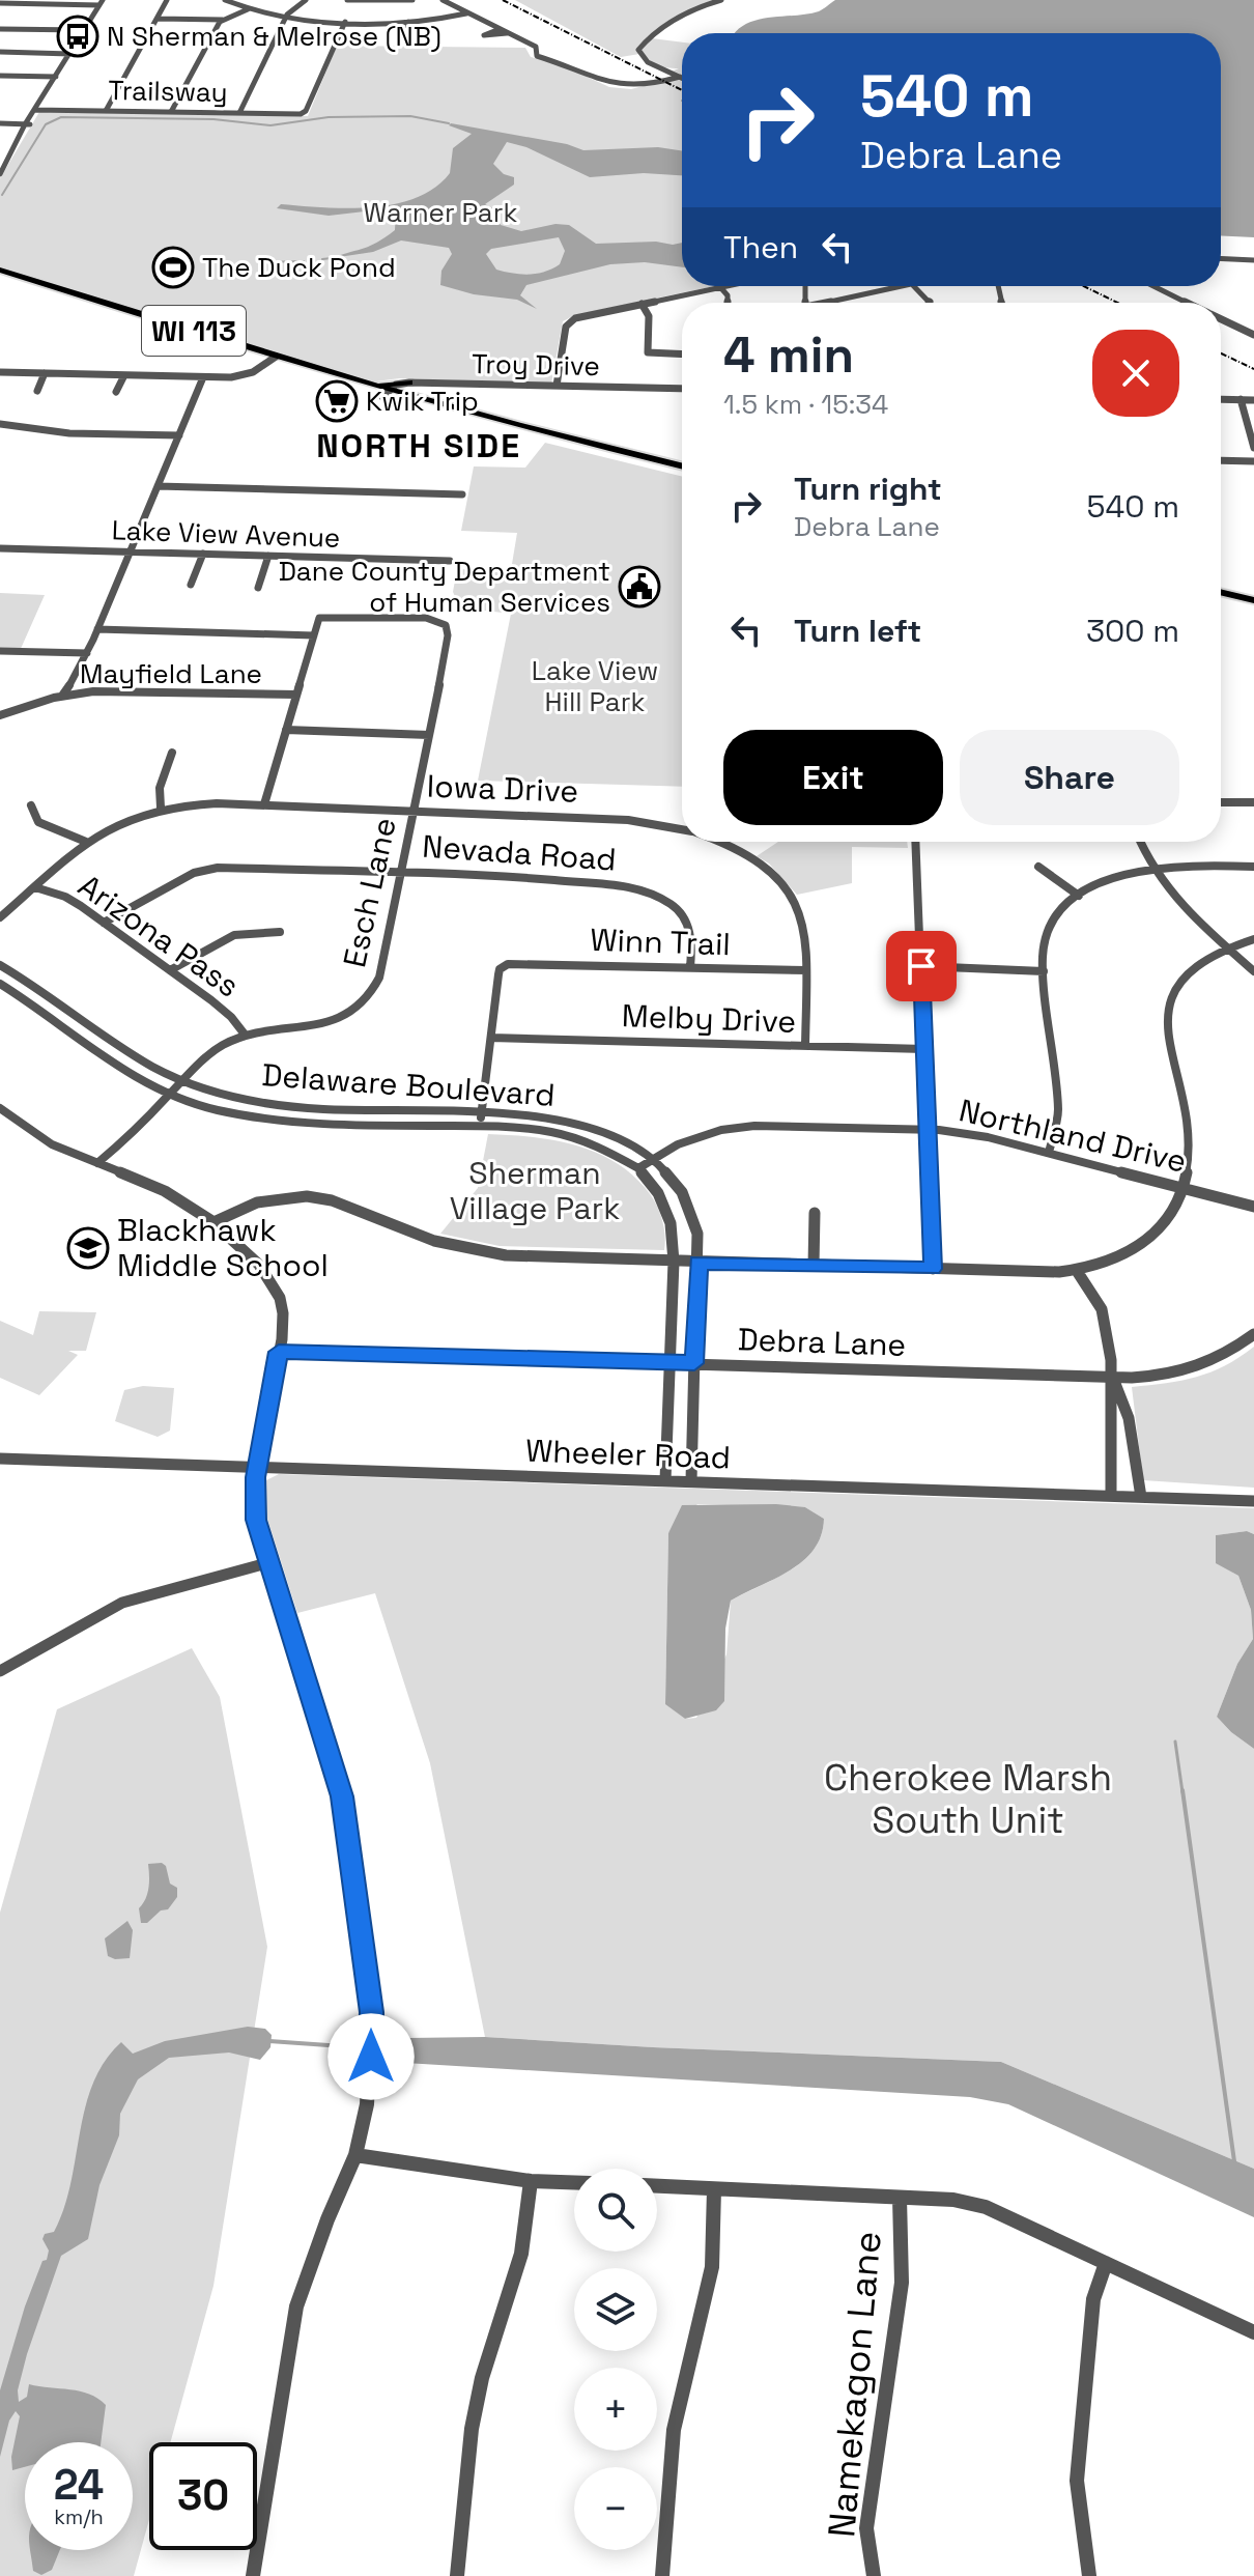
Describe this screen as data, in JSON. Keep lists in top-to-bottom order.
{
  "streets": {
    "main road": ["WI 113"],
    "street": [
      "Trailsway",
      "Troy Drive",
      "Lake View Avenue",
      "Mayfield Lane",
      "Iowa Drive",
      "Nevada Road",
      "Esch Lane",
      "Arizona Pass",
      "Winn Trail",
      "Melby Drive",
      "Delaware Boulevard",
      "Northland Drive",
      "Debra Lane",
      "Wheeler Road",
      "Namekagon Lane"
    ]
  },
  "crossings": [
    ["WI 113", "Troy Drive"],
    ["Mayfield Lane", "Esch Lane"],
    ["Iowa Drive", "Esch Lane"],
    ["Iowa Drive", "Arizona Pass"],
    ["Iowa Drive", "Winn Trail"],
    ["Iowa Drive", "Melby Drive"],
    ["Nevada Road", "Esch Lane"],
    ["Nevada Road", "Arizona Pass"],
    ["Nevada Road", "Winn Trail"],
    ["Esch Lane", "Arizona Pass"],
    ["Esch Lane", "Delaware Boulevard"],
    ["Winn Trail", "Melby Drive"],
    ["Delaware Boulevard", "Northland Drive"],
    ["Delaware Boulevard", "Debra Lane"],
    ["Delaware Boulevard", "Wheeler Road"]
  ],
  "districts": ["NORTH SIDE"],
  "parks": [
    "Warner Park",
    "Lake View Hill Park",
    "Sherman Village Park",
    "Cherokee Marsh South Unit"
  ],
  "places": {
    "bus stop": ["N Sherman & Melrose (NB)"],
    "sports": ["The Duck Pond"],
    "supermarket": ["Kwik Trip"],
    "public building": ["Dane County Department of Human Services"],
    "school or university": ["Blackhawk Middle School"]
  },
  "page": {
    "turn": ["540 m", "Debra Lane"],
    "then": "Then",
    "heading": ["4 min", "1.5 km · 15:34"],
    "list": [
      {
        "name": "Turn right",
        "note": "Debra Lane",
        "value": "540 m"
      },
      {
        "name": "Turn left",
        "value": "300 m"
      }
    ],
    "buttons": ["Exit", "Share"],
    "map_buttons": ["+", "−"],
    "speed": "24 km/h",
    "limit": "30"
  }
}
